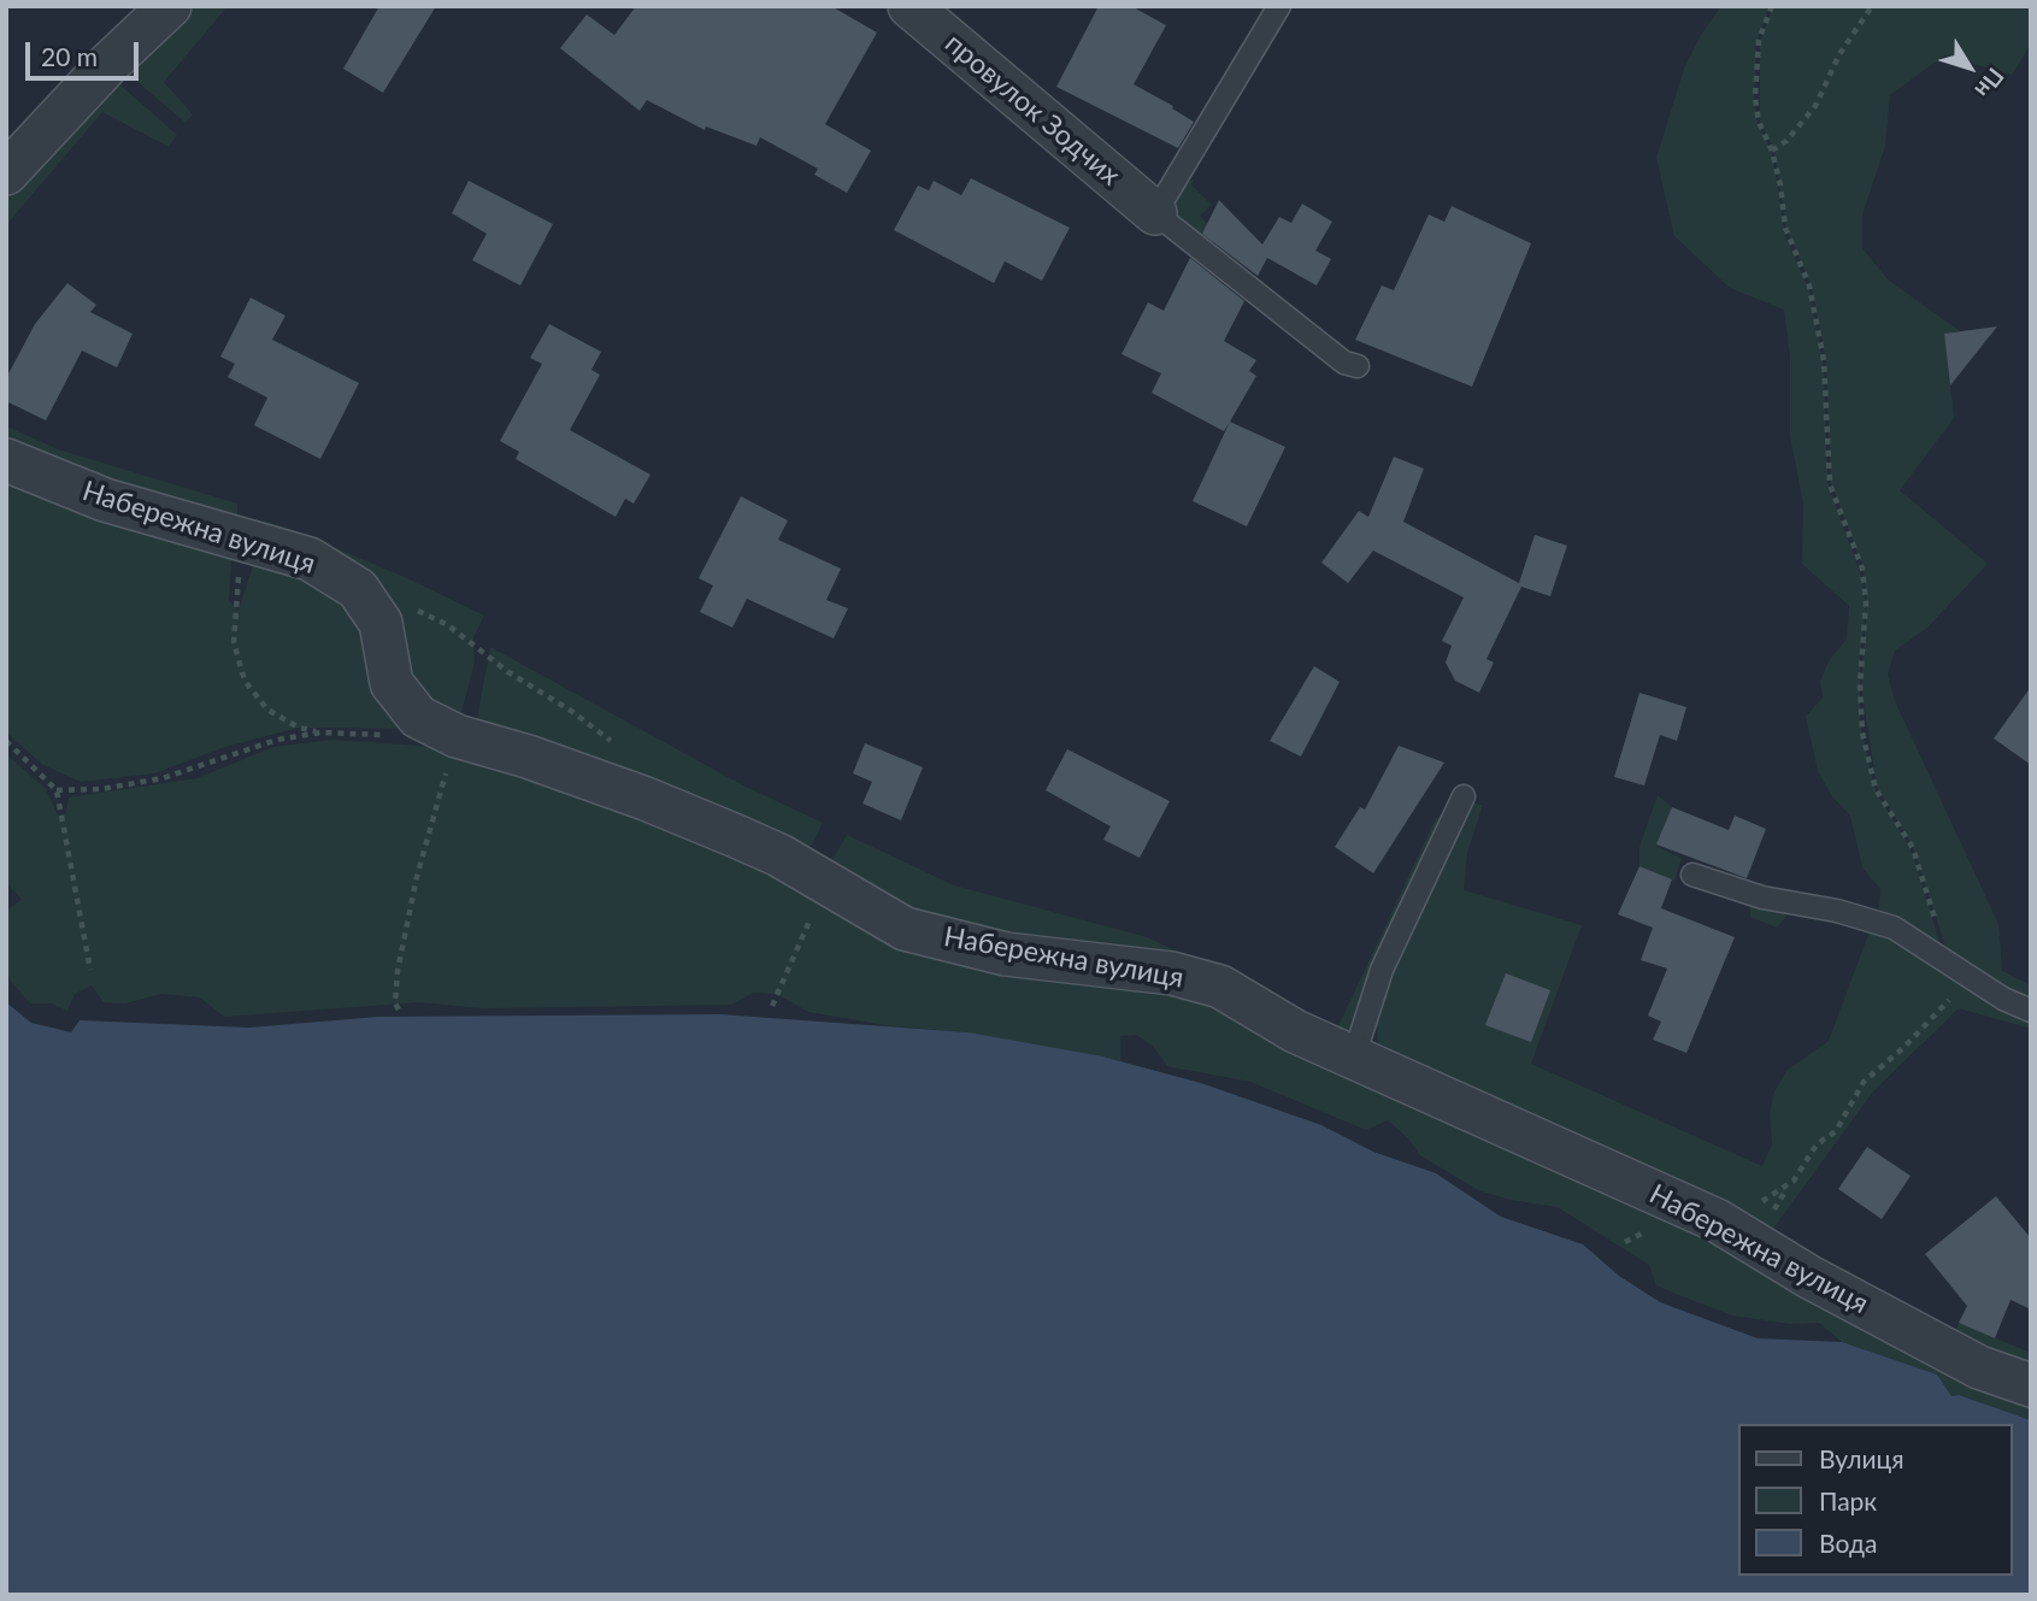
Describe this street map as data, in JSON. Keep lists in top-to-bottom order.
{
  "streets": {
    "street": ["провулок Зодчих", "Набережна вулиця"]
  },
  "legend": ["Вулиця", "Парк", "Вода"],
  "scale_bar": "20 m",
  "north": "bottom right"
}
